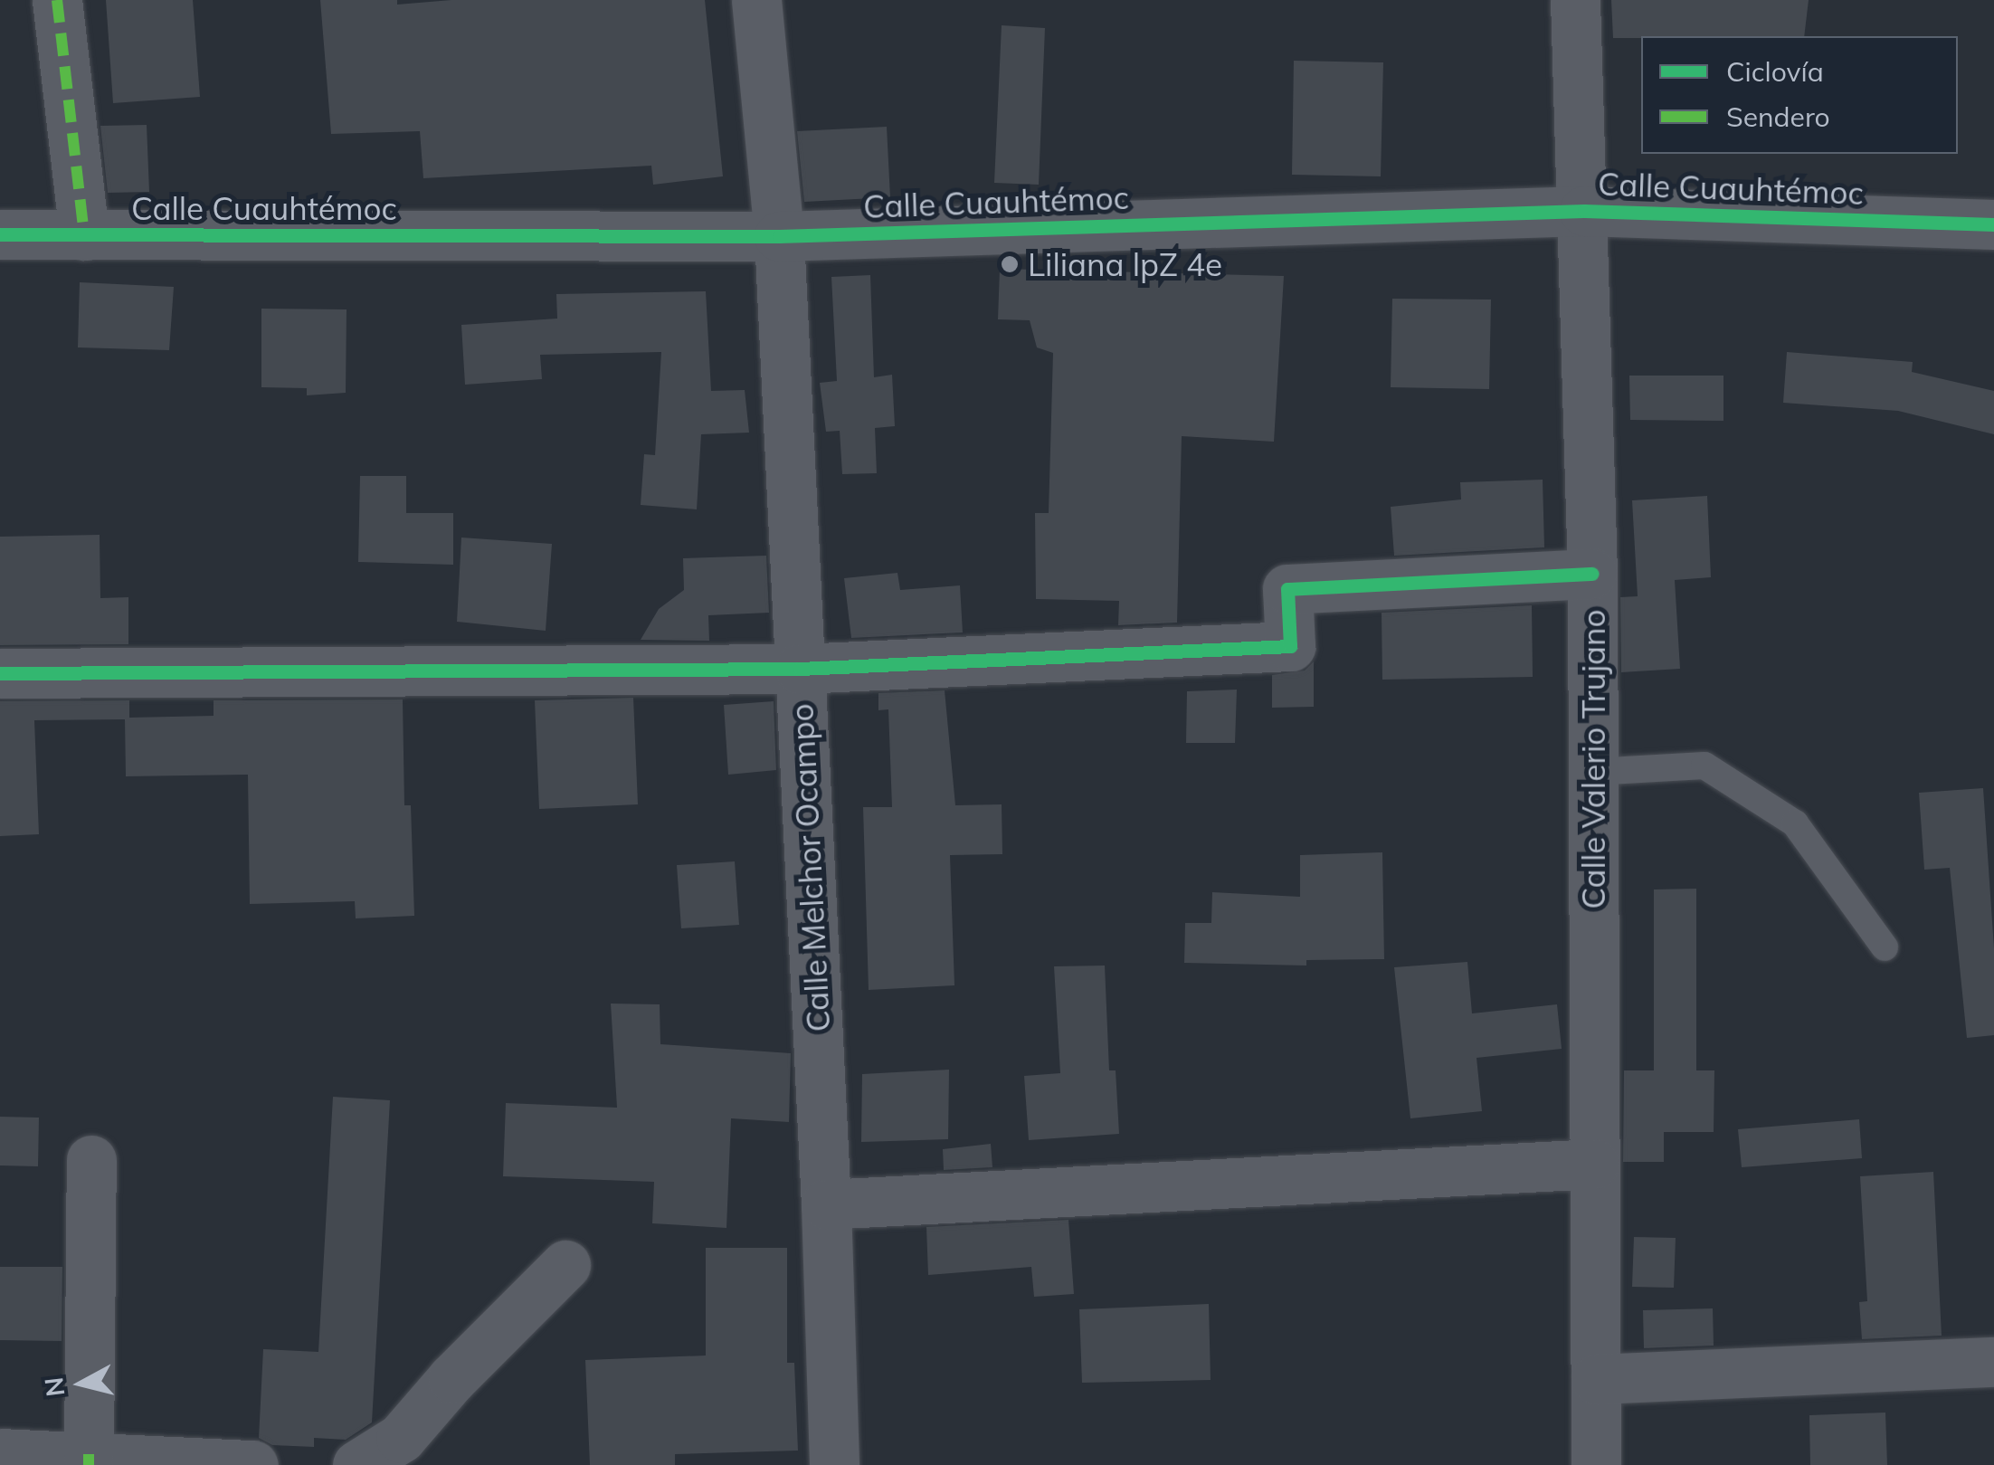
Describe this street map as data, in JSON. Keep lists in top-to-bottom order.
{
  "streets": {
    "street": ["Calle Cuauhtémoc", "Calle Valerio Trujano", "Calle Melchor Ocampo"]
  },
  "crossings": [
    ["Calle Cuauhtémoc", "Calle Valerio Trujano"],
    ["Calle Cuauhtémoc", "Calle Melchor Ocampo"]
  ],
  "places": ["Liliana lpZ 4e"],
  "legend": ["Ciclovía", "Sendero"],
  "north": "left"
}
